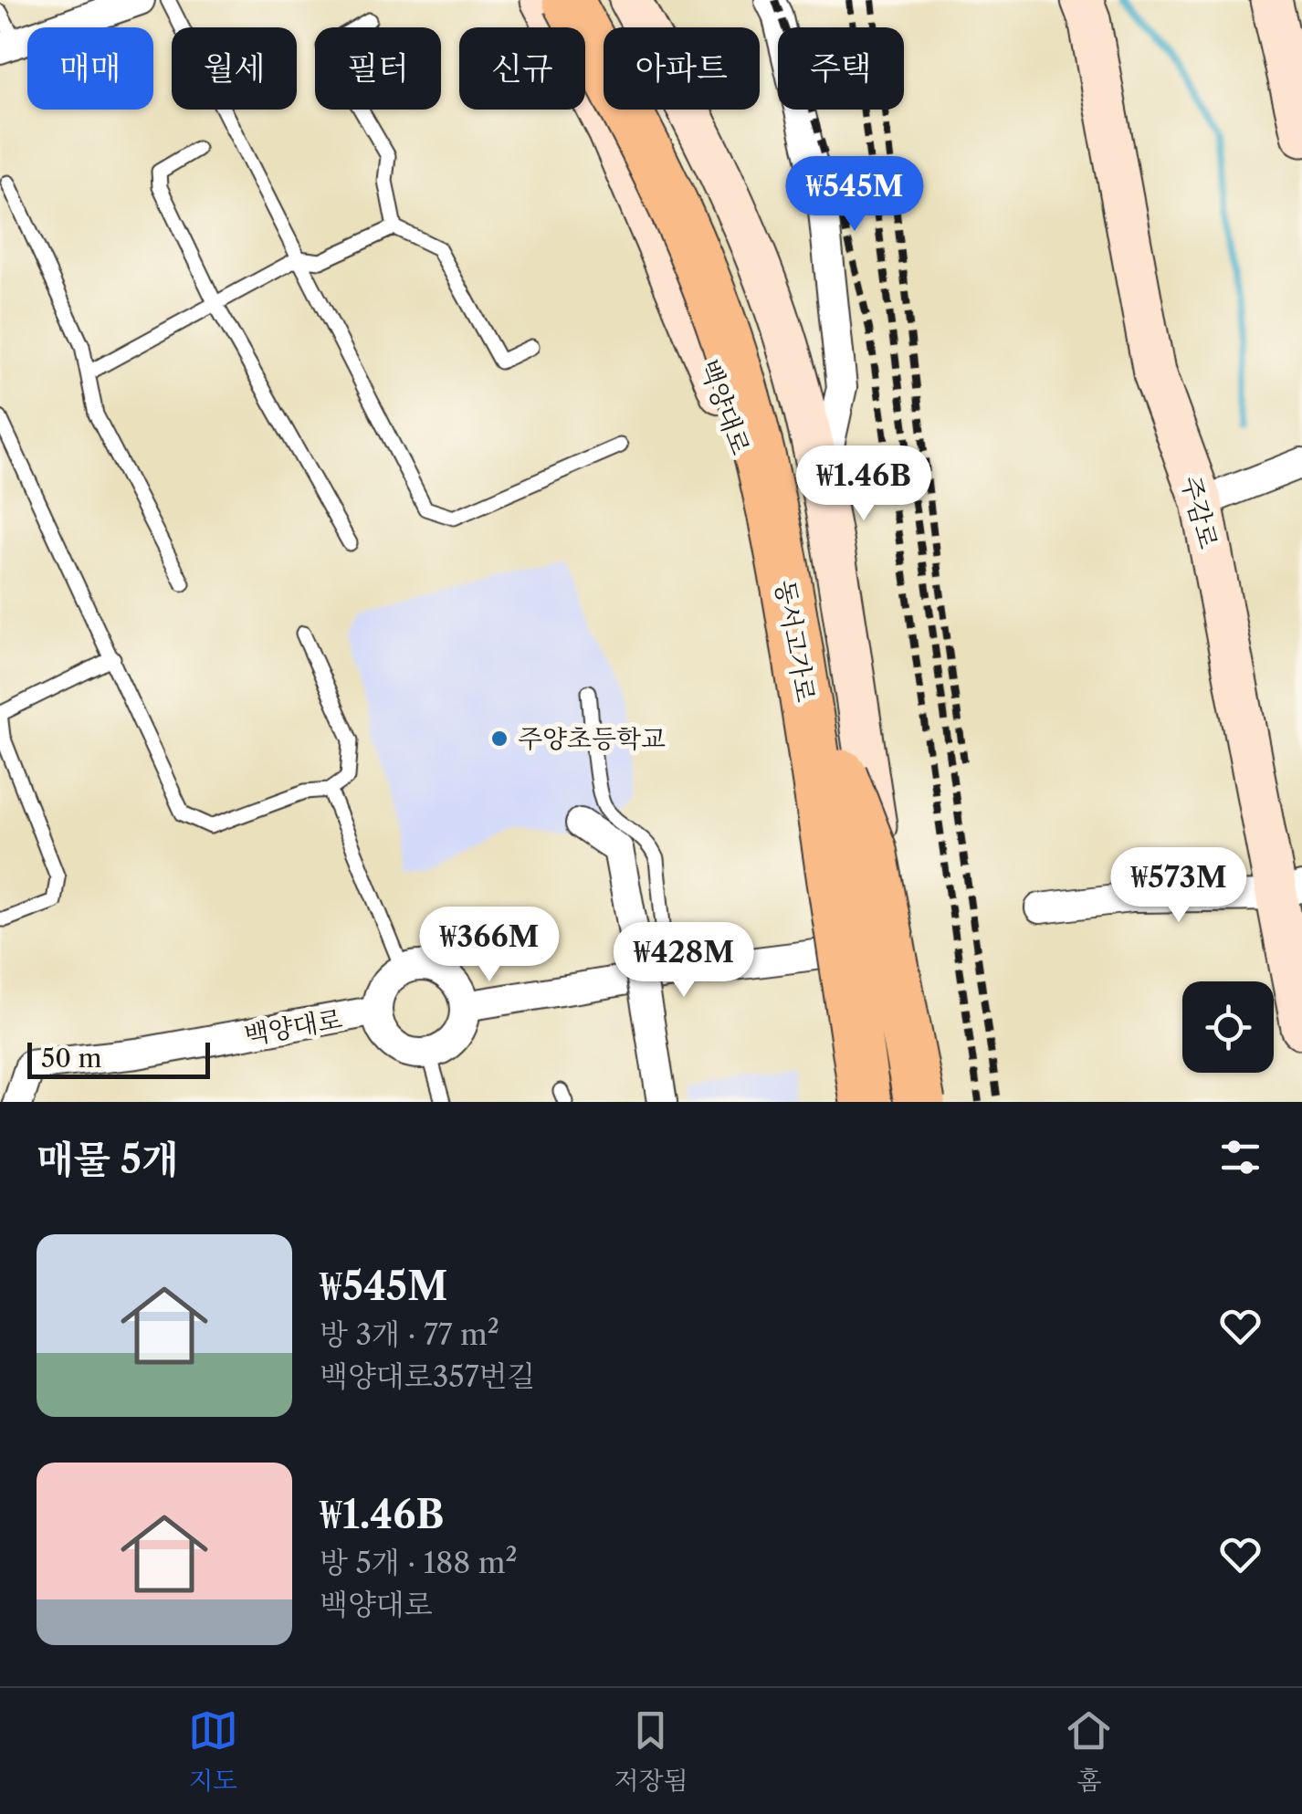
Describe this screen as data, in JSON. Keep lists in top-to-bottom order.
{
  "streets": {
    "highway": ["동서고가로"],
    "main road": ["백양대로", "주감로"]
  },
  "places": ["주양초등학교"],
  "scale_bar": "50 m",
  "page": {
    "chip": [
      "매매",
      "월세",
      "필터",
      "신규",
      "아파트",
      "주택"
    ],
    "price": [
      "₩545M",
      "₩1.46B",
      "₩573M",
      "₩366M",
      "₩428M"
    ],
    "scale": "50 m",
    "heading": "매물 5개",
    "list": [
      {
        "name": "₩545M",
        "note": "방 3개 · 77 m² · 백양대로357번길"
      },
      {
        "name": "₩1.46B",
        "note": "방 5개 · 188 m² · 백양대로"
      }
    ],
    "tabs": ["지도", "저장됨", "홈"]
  }
}
